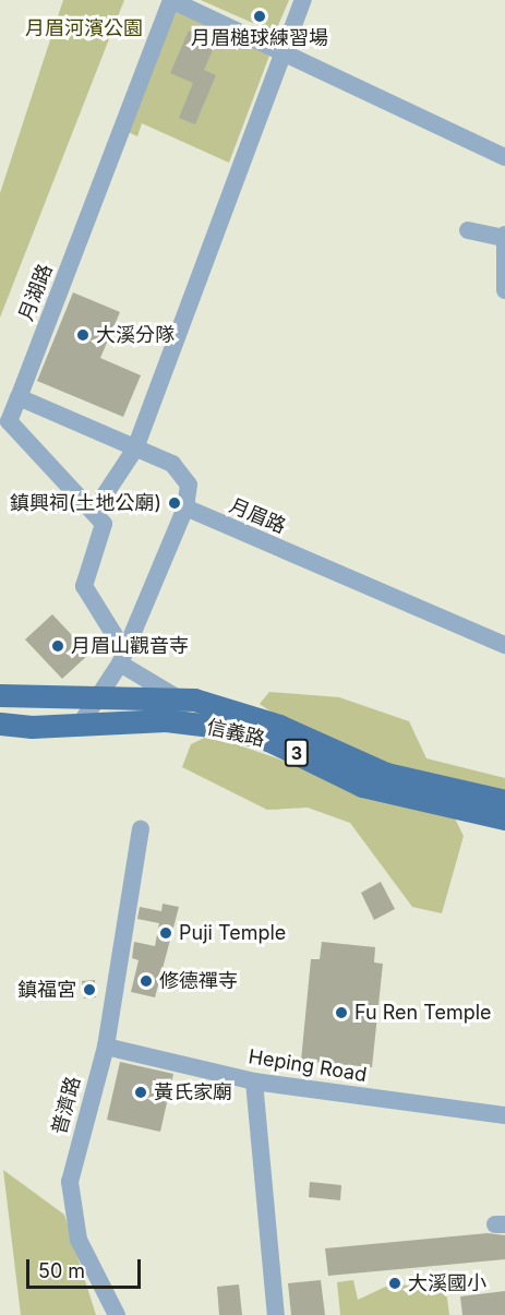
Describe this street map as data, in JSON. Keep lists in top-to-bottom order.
{
  "streets": {
    "main road": ["信義路", "3"],
    "street": [
      "月湖路",
      "月眉路",
      "Heping Road",
      "普濟路"
    ]
  },
  "crossings": [
    ["Heping Road", "普濟路"]
  ],
  "parks": ["月眉河濱公園"],
  "places": [
    "月眉槌球練習場",
    "大溪分隊",
    "鎮興祠(土地公廟)",
    "月眉山觀音寺",
    "Puji Temple",
    "修德禪寺",
    "鎮福宮",
    "Fu Ren Temple",
    "黃氏家廟",
    "大溪國小"
  ],
  "scale_bar": "50 m"
}
